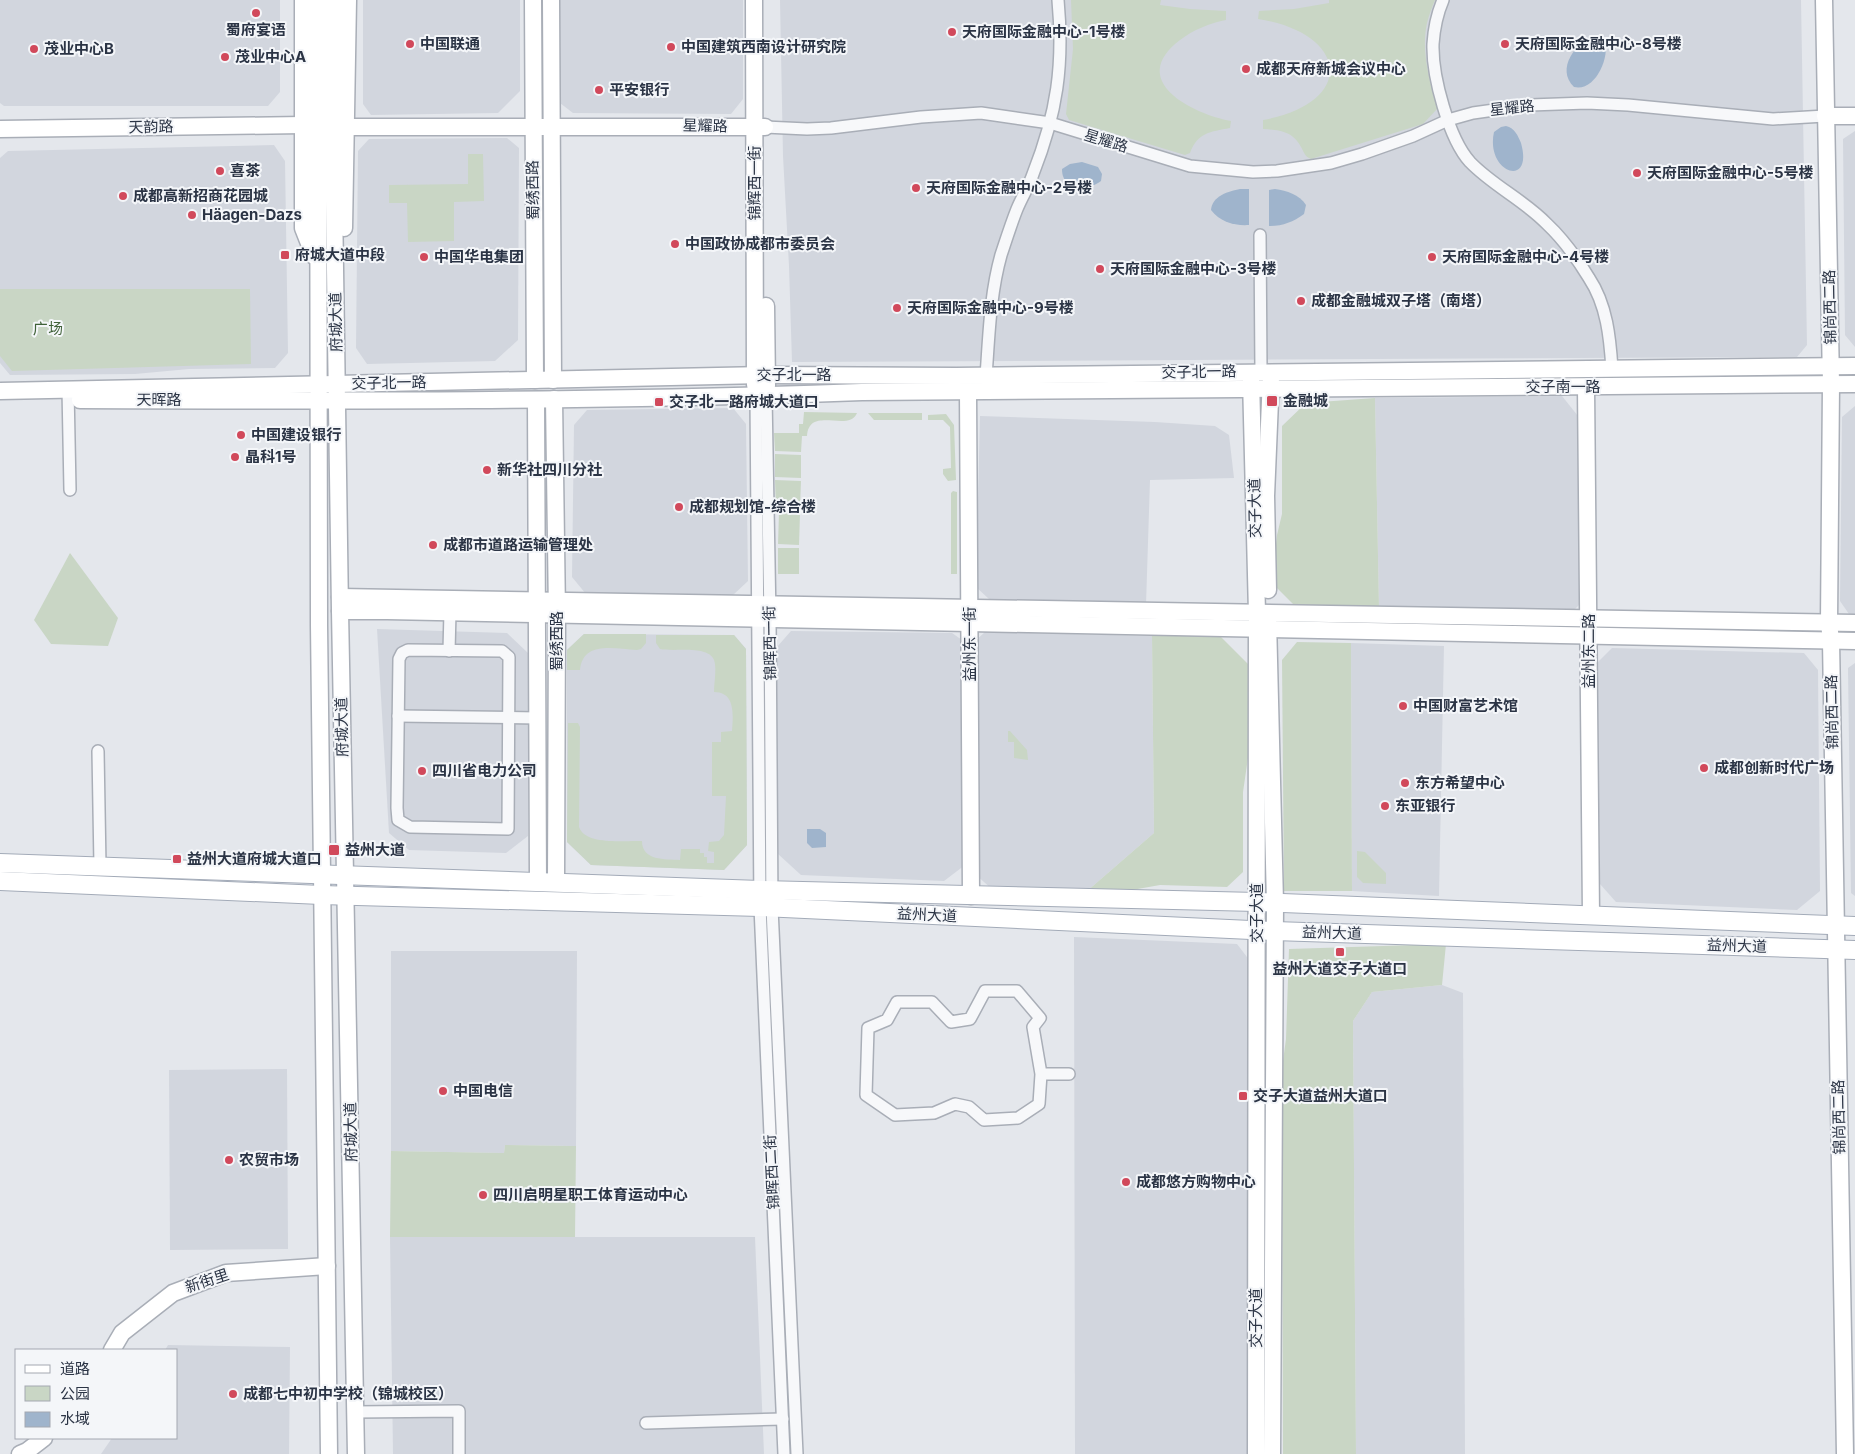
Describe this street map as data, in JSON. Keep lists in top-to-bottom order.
{
  "streets": {
    "main road": ["益州大道"],
    "street": [
      "星耀路",
      "天韵路",
      "锦辉西一街",
      "蜀绣西路",
      "锦尚西二路",
      "府城大道",
      "交子北一路",
      "交子南一路",
      "天晖路",
      "交子大道",
      "锦晖西一街",
      "益州东一街",
      "益州东二路",
      "锦晖西二街",
      "新街里"
    ]
  },
  "crossings": [
    ["星耀路", "锦辉西一街"],
    ["星耀路", "蜀绣西路"],
    ["星耀路", "锦尚西二路"],
    ["锦辉西一街", "交子北一路"],
    ["锦辉西一街", "锦晖西一街"],
    ["蜀绣西路", "交子北一路"],
    ["蜀绣西路", "益州大道"],
    ["锦尚西二路", "交子南一路"],
    ["锦尚西二路", "益州大道"],
    ["府城大道", "交子北一路"],
    ["府城大道", "天晖路"],
    ["府城大道", "益州大道"],
    ["府城大道", "新街里"],
    ["交子北一路", "交子南一路"],
    ["交子北一路", "天晖路"],
    ["交子北一路", "交子大道"],
    ["交子北一路", "锦晖西一街"],
    ["交子北一路", "益州东一街"],
    ["交子南一路", "交子大道"],
    ["交子南一路", "益州东二路"],
    ["交子大道", "益州大道"],
    ["锦晖西一街", "益州大道"],
    ["锦晖西一街", "锦晖西二街"],
    ["益州东一街", "益州大道"],
    ["益州东二路", "益州大道"],
    ["益州大道", "锦晖西二街"]
  ],
  "parks": ["广场"],
  "places": {
    "other": [
      "蜀府宴语",
      "天府国际金融中心-1号楼",
      "中国联通",
      "天府国际金融中心-8号楼",
      "中国建筑西南设计研究院",
      "茂业中心B",
      "茂业中心A",
      "成都天府新城会议中心",
      "平安银行",
      "喜茶",
      "天府国际金融中心-5号楼",
      "天府国际金融中心-2号楼",
      "成都高新招商花园城",
      "Häagen-Dazs",
      "中国政协成都市委员会",
      "中国华电集团",
      "天府国际金融中心-4号楼",
      "天府国际金融中心-3号楼",
      "成都金融城双子塔（南塔）",
      "天府国际金融中心-9号楼",
      "中国建设银行",
      "晶科1号",
      "新华社四川分社",
      "成都规划馆-综合楼",
      "成都市道路运输管理处",
      "中国财富艺术馆",
      "成都创新时代广场",
      "四川省电力公司",
      "东方希望中心",
      "东亚银行",
      "中国电信",
      "农贸市场",
      "成都悠方购物中心",
      "四川启明星职工体育运动中心",
      "成都七中初中学校（锦城校区）"
    ],
    "transit": [
      "府城大道中段",
      "金融城",
      "交子北一路府城大道口",
      "益州大道",
      "益州大道府城大道口",
      "益州大道交子大道口",
      "交子大道益州大道口"
    ]
  },
  "legend": ["道路", "公园", "水域"]
}
